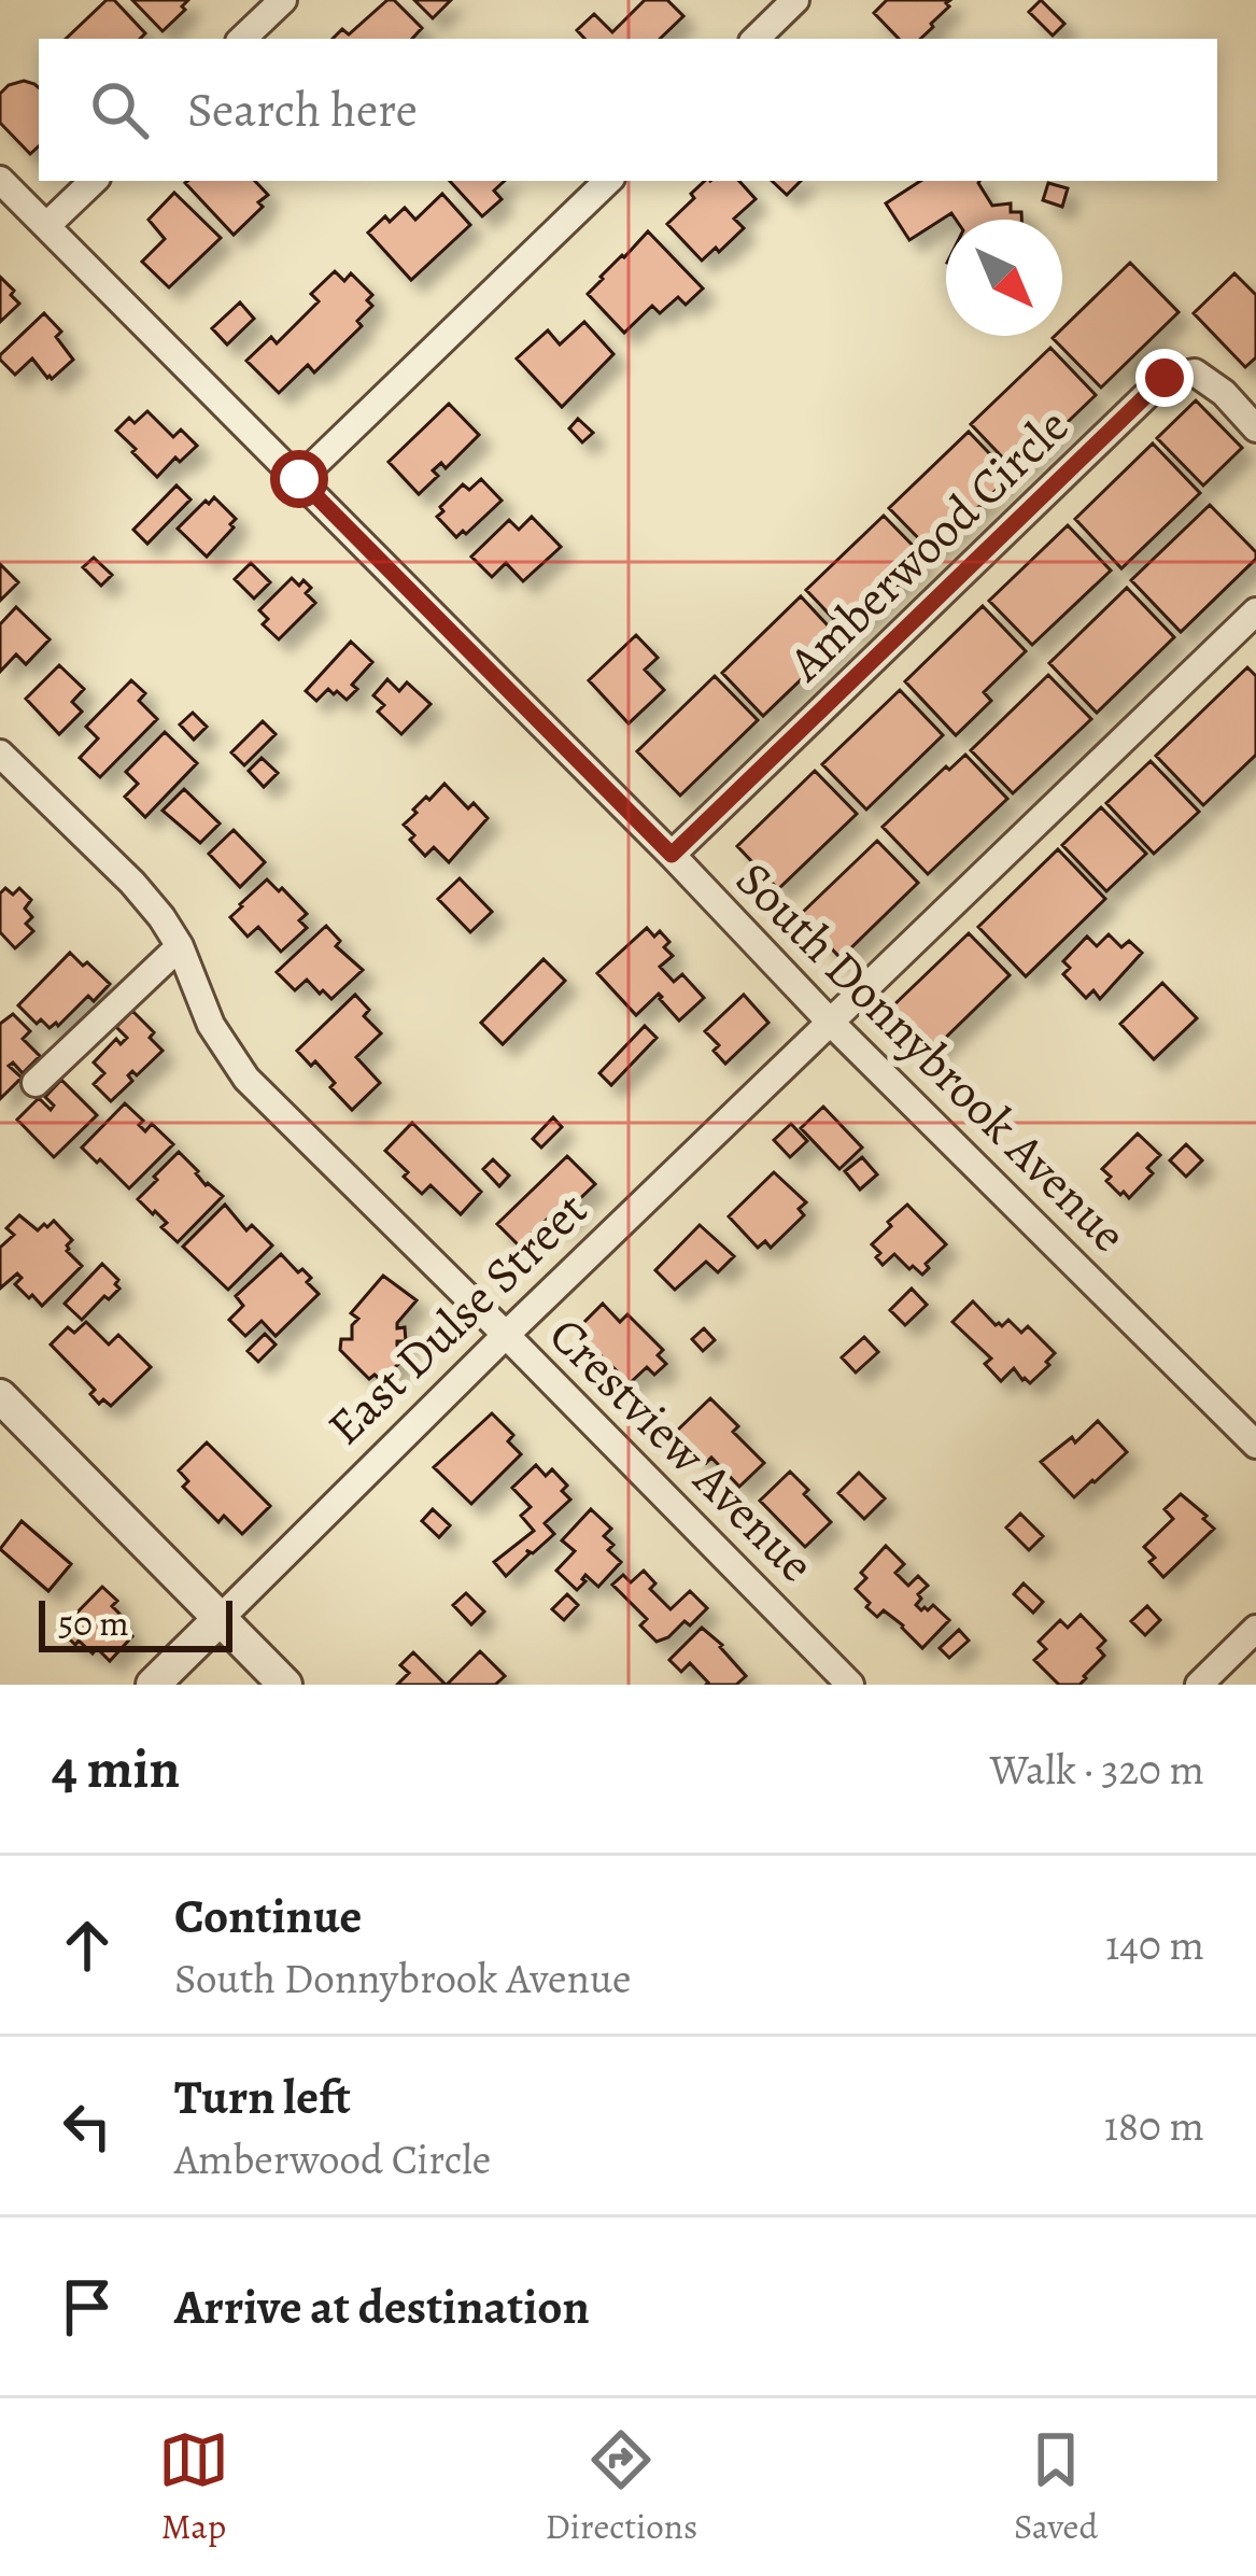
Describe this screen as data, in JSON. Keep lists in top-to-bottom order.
{
  "streets": {
    "street": [
      "Amberwood Circle",
      "South Donnybrook Avenue",
      "East Dulse Street",
      "Crestview Avenue"
    ]
  },
  "crossings": [
    ["Amberwood Circle", "South Donnybrook Avenue"],
    ["South Donnybrook Avenue", "East Dulse Street"],
    ["East Dulse Street", "Crestview Avenue"]
  ],
  "scale_bar": "50 m",
  "north": "bottom right",
  "page": {
    "search": "Search here",
    "scale": "50 m",
    "heading": ["4 min", "Walk · 320 m"],
    "list": [
      ["Continue", "South Donnybrook Avenue", "140 m"],
      ["Turn left", "Amberwood Circle", "180 m"],
      "Arrive at destination"
    ],
    "nav": ["Map", "Directions", "Saved"]
  }
}
